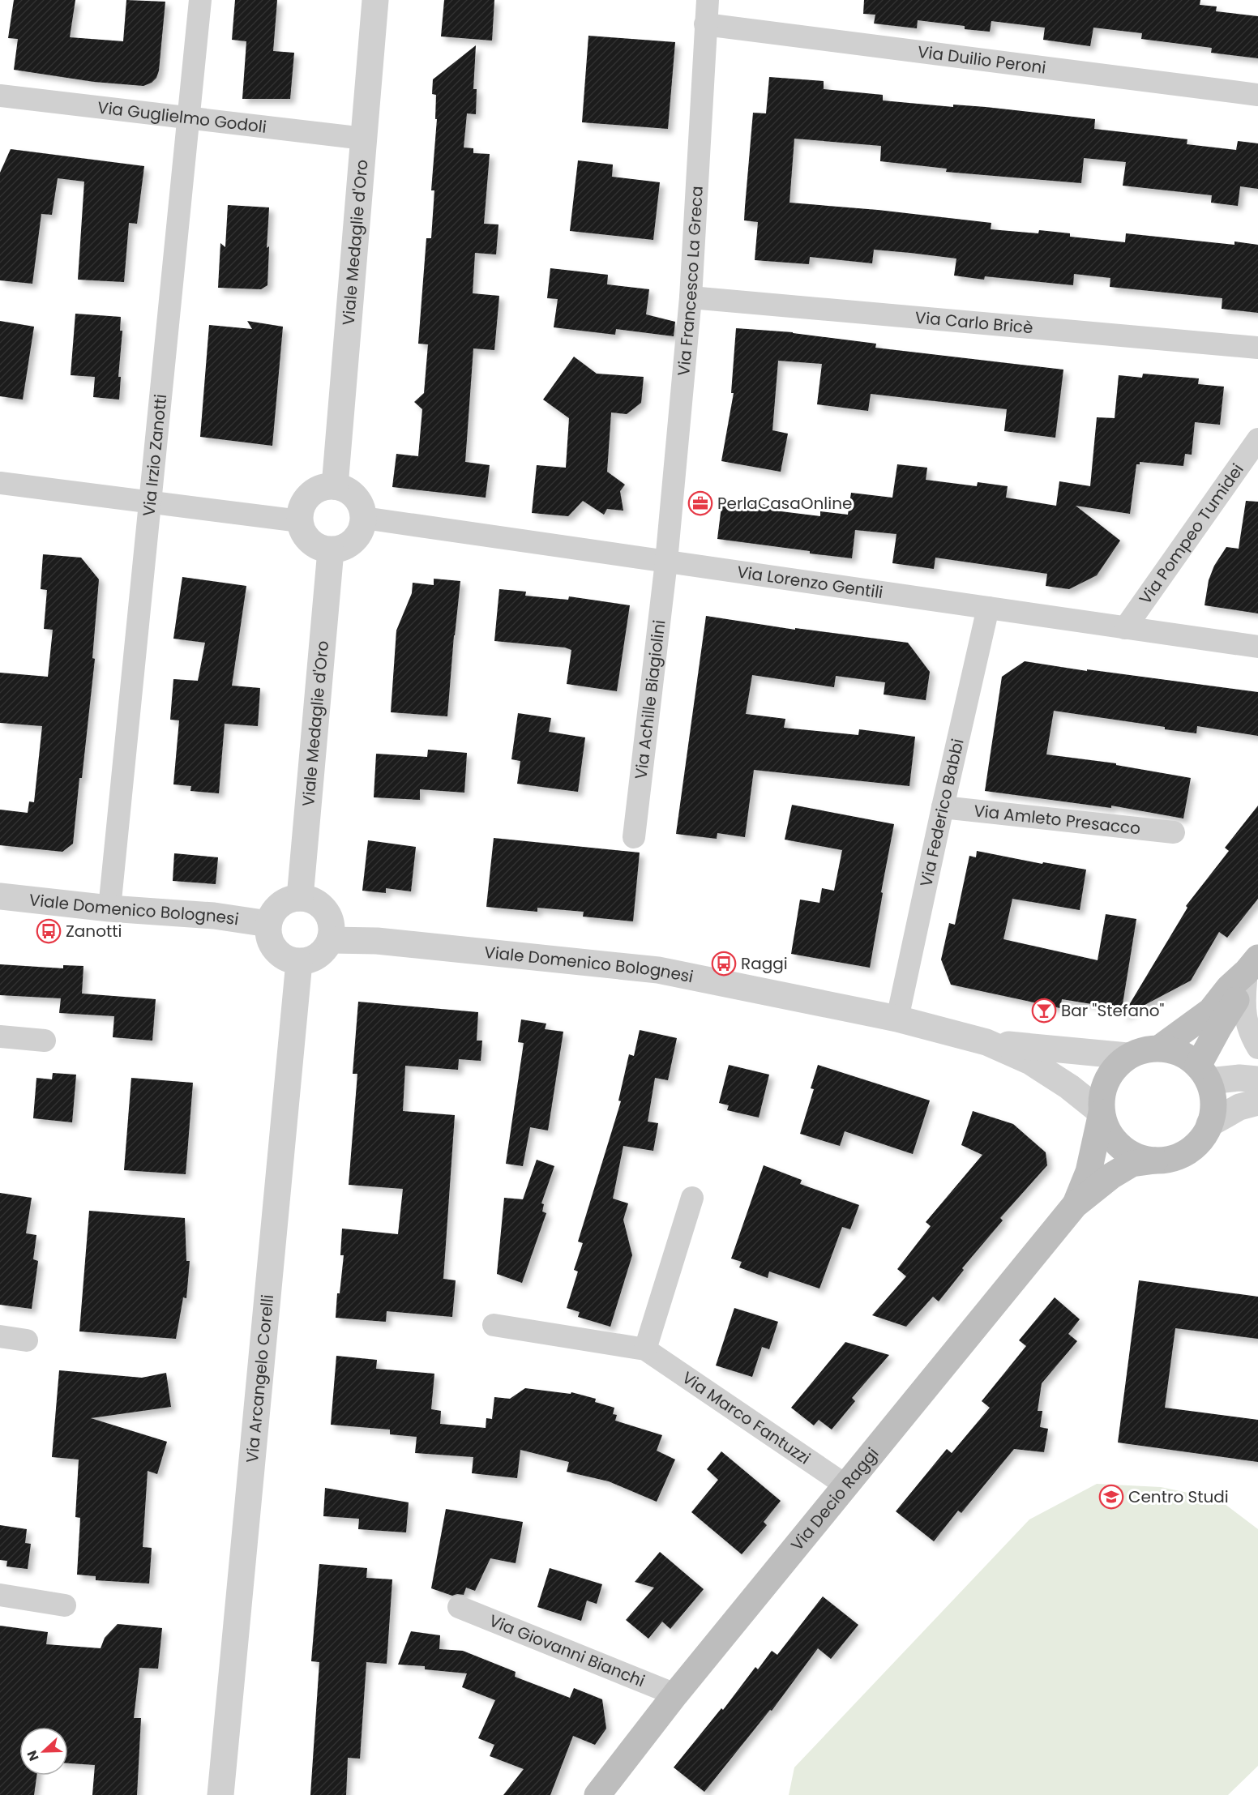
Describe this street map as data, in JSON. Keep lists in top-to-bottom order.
{
  "streets": {
    "main road": ["Via Decio Raggi"],
    "street": [
      "Via Duilio Peroni",
      "Via Guglielmo Godoli",
      "Viale Medaglie d'Oro",
      "Via Francesco La Greca",
      "Via Carlo Bricè",
      "Via Irzio Zanotti",
      "Via Pompeo Tumidei",
      "Via Lorenzo Gentili",
      "Via Achille Biagiolini",
      "Via Federico Babbi",
      "Via Amleto Presacco",
      "Viale Domenico Bolognesi",
      "Via Arcangelo Corelli",
      "Via Marco Fantuzzi",
      "Via Giovanni Bianchi"
    ]
  },
  "crossings": [
    ["Via Duilio Peroni", "Via Francesco La Greca"],
    ["Via Guglielmo Godoli", "Viale Medaglie d'Oro"],
    ["Via Guglielmo Godoli", "Via Irzio Zanotti"],
    ["Viale Medaglie d'Oro", "Via Lorenzo Gentili"],
    ["Viale Medaglie d'Oro", "Viale Domenico Bolognesi"],
    ["Viale Medaglie d'Oro", "Via Arcangelo Corelli"],
    ["Via Francesco La Greca", "Via Carlo Bricè"],
    ["Via Francesco La Greca", "Via Lorenzo Gentili"],
    ["Via Francesco La Greca", "Via Achille Biagiolini"],
    ["Via Irzio Zanotti", "Viale Domenico Bolognesi"],
    ["Via Pompeo Tumidei", "Via Lorenzo Gentili"],
    ["Via Lorenzo Gentili", "Via Achille Biagiolini"],
    ["Via Lorenzo Gentili", "Via Federico Babbi"],
    ["Via Federico Babbi", "Via Amleto Presacco"],
    ["Via Federico Babbi", "Viale Domenico Bolognesi"],
    ["Viale Domenico Bolognesi", "Via Arcangelo Corelli"],
    ["Viale Domenico Bolognesi", "Via Decio Raggi"],
    ["Via Marco Fantuzzi", "Via Decio Raggi"],
    ["Via Decio Raggi", "Via Giovanni Bianchi"]
  ],
  "places": {
    "office": ["PerlaCasaOnline"],
    "bus stop": ["Zanotti", "Raggi"],
    "bar": ["Bar \"Stefano\""],
    "school or university": ["Centro Studi"]
  },
  "north": "left"
}
